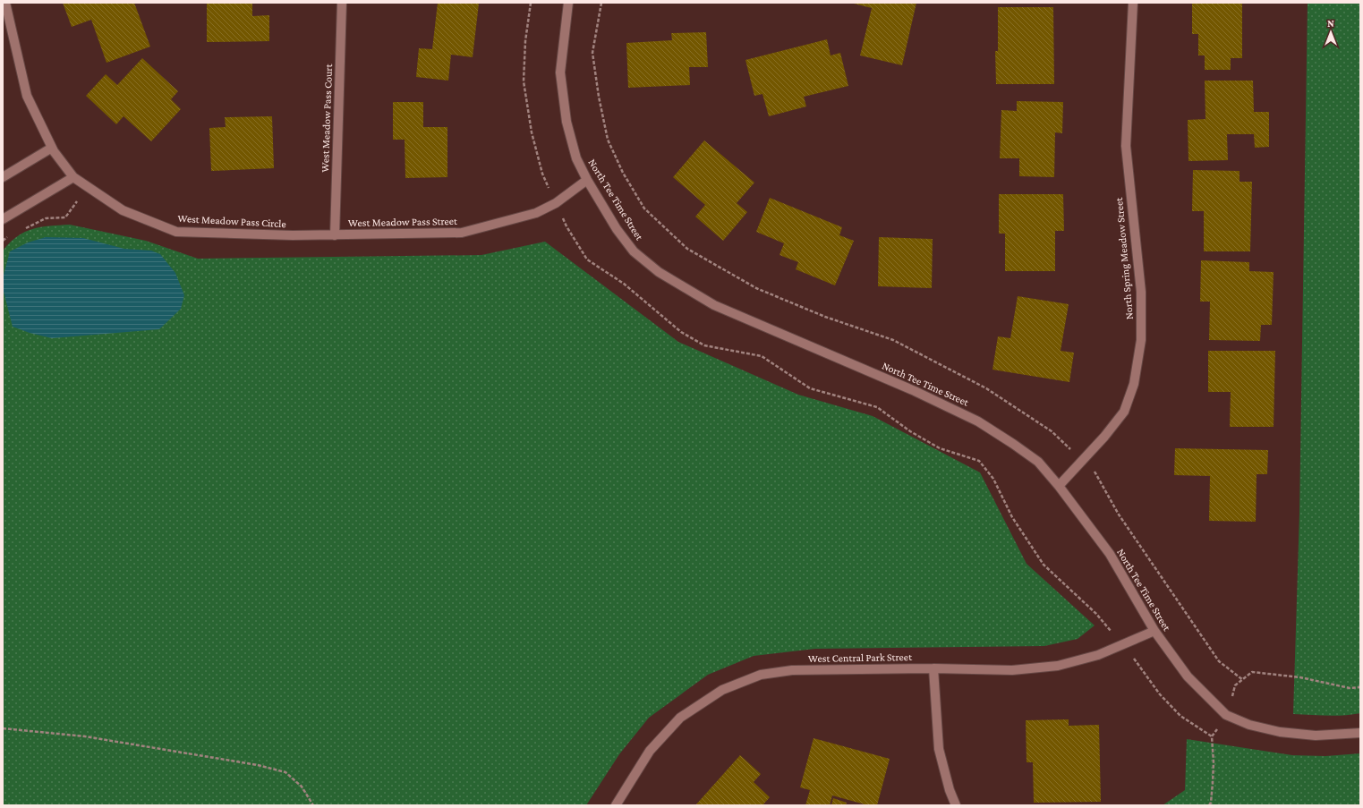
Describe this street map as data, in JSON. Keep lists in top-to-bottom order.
{
  "streets": {
    "street": [
      "West Meadow Pass Court",
      "North Tee Time Street",
      "West Meadow Pass Circle",
      "West Meadow Pass Street",
      "North Spring Meadow Street",
      "West Central Park Street"
    ]
  },
  "crossings": [
    ["West Meadow Pass Court", "West Meadow Pass Circle"],
    ["West Meadow Pass Court", "West Meadow Pass Street"],
    ["North Tee Time Street", "West Meadow Pass Street"],
    ["North Tee Time Street", "North Spring Meadow Street"],
    ["North Tee Time Street", "West Central Park Street"],
    ["West Meadow Pass Circle", "West Meadow Pass Street"]
  ],
  "north": "top"
}
